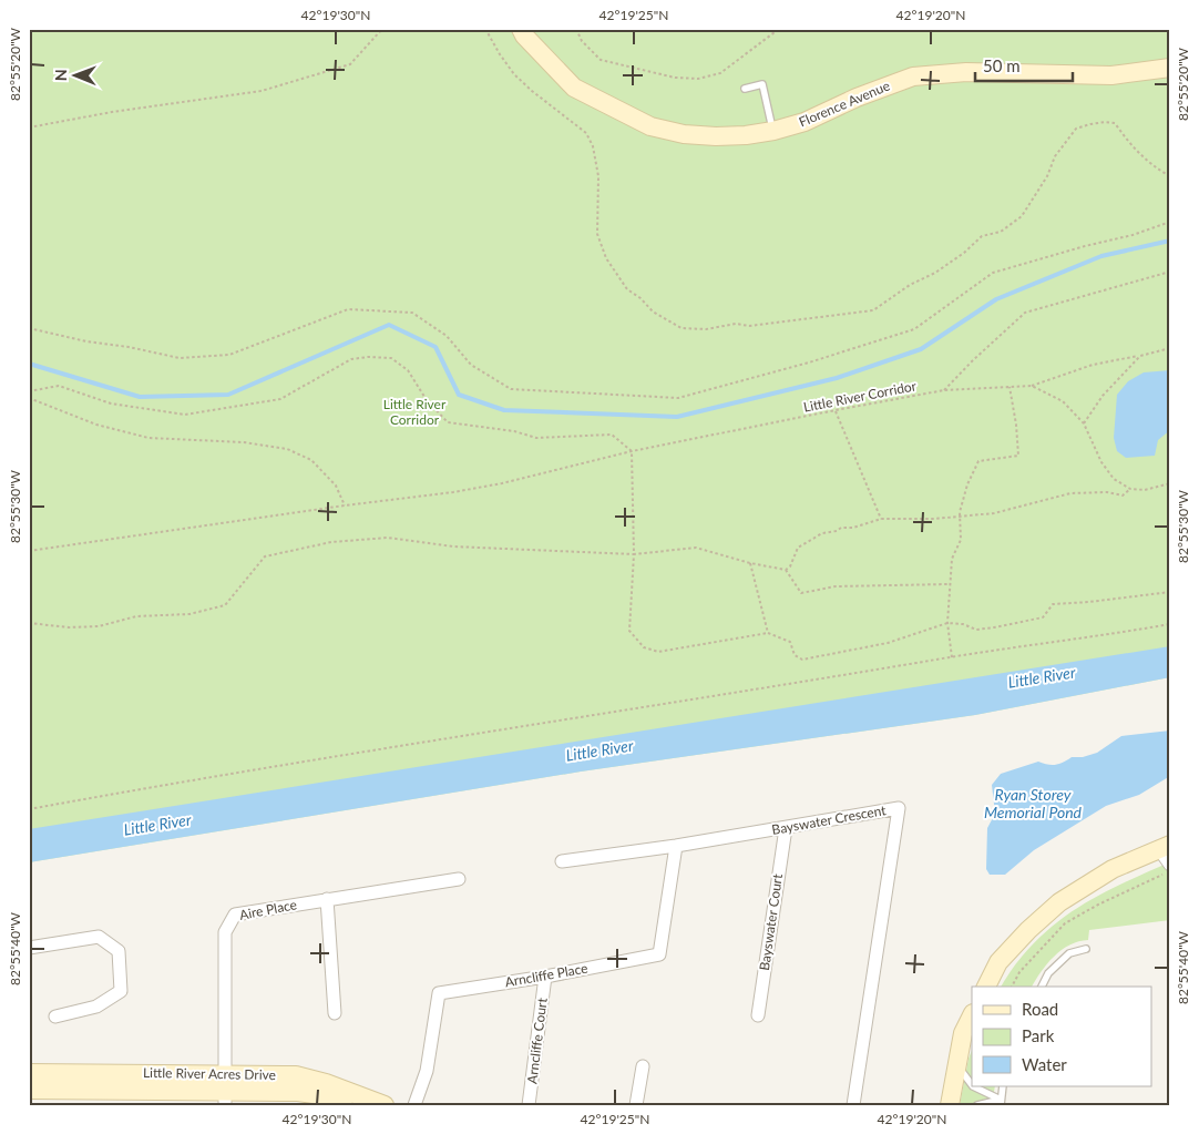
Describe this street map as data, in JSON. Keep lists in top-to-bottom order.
{
  "streets": {
    "street": [
      "Florence Avenue",
      "Bayswater Crescent",
      "Aire Place",
      "Bayswater Court",
      "Arncliffe Place",
      "Arncliffe Court",
      "Little River Acres Drive"
    ],
    "path": ["Little River Corridor"]
  },
  "crossings": [
    ["Bayswater Crescent", "Bayswater Court"],
    ["Bayswater Crescent", "Arncliffe Place"],
    ["Aire Place", "Little River Acres Drive"],
    ["Arncliffe Place", "Arncliffe Court"]
  ],
  "water": ["Little River", "Ryan Storey Memorial Pond"],
  "parks": ["Little River Corridor"],
  "legend": ["Road", "Park", "Water"],
  "scale_bar": "50 m",
  "north": "left",
  "coordinates": [
    "42°19'30\"N",
    "42°19'25\"N",
    "42°19'20\"N",
    "82°55'20\"W",
    "82°55'30\"W",
    "82°55'40\"W"
  ]
}
